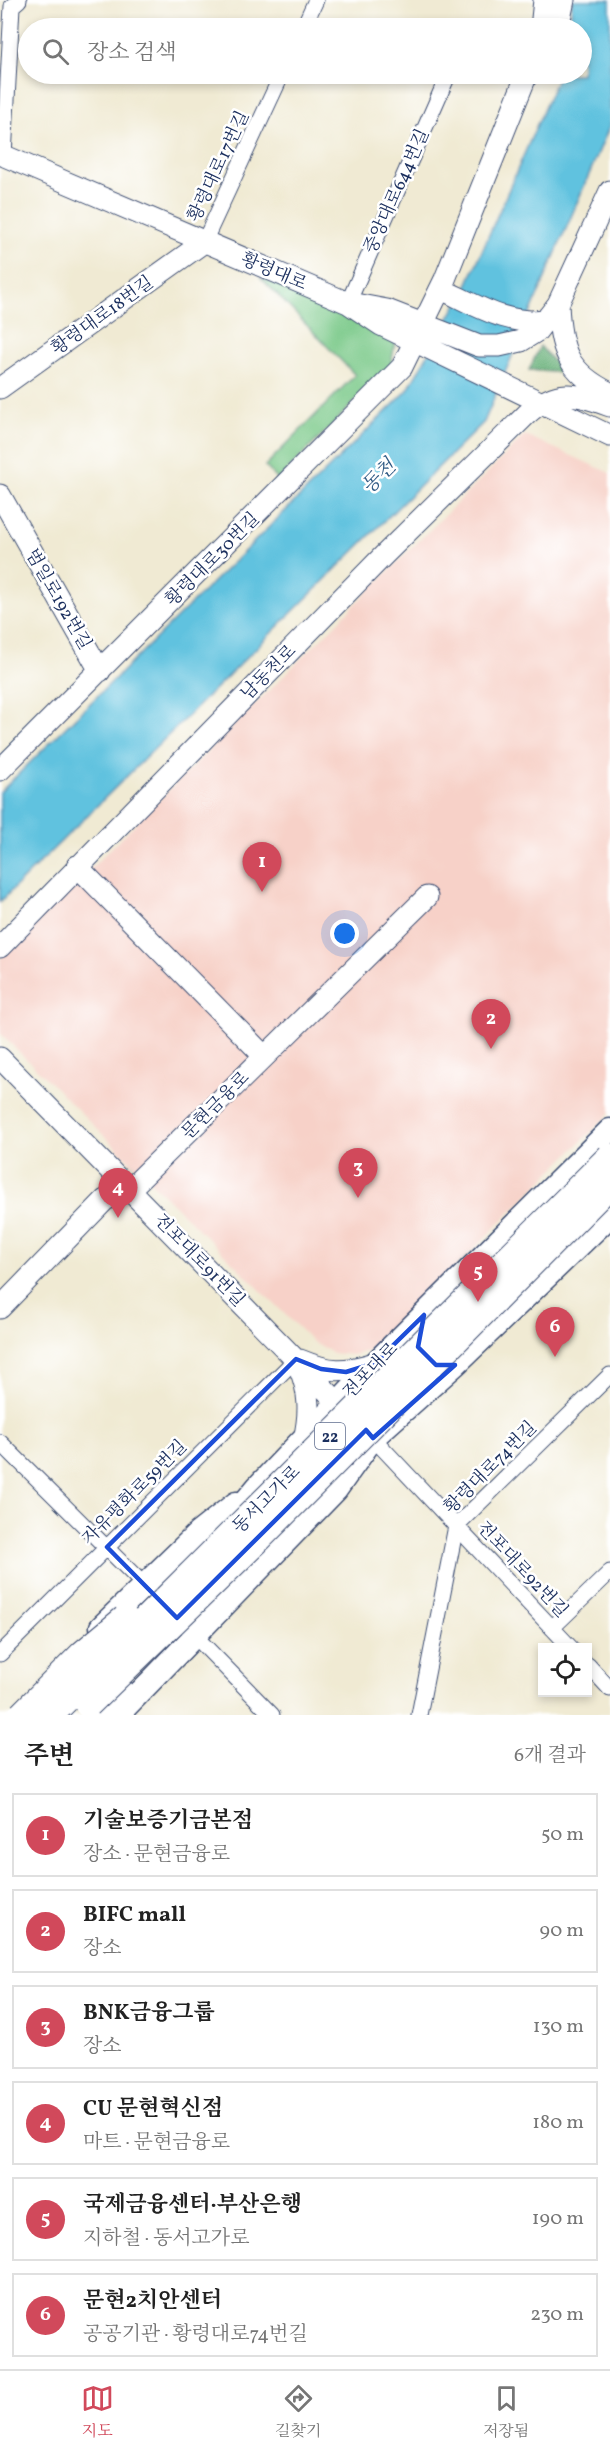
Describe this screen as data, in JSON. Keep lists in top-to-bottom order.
{
  "streets": {
    "highway": ["22", "동서고가로"],
    "main road": [
      "황령대로",
      "황령대로18번길",
      "황령대로30번길",
      "범일로192번길",
      "남동천로",
      "문현금융로",
      "전포대로91번길",
      "전포대로"
    ],
    "street": [
      "황령대로17번길",
      "중앙대로644번길",
      "황령대로74번길",
      "자유평화로59번길",
      "전포대로92번길"
    ]
  },
  "crossings": [
    ["황령대로17번길", "황령대로"],
    ["황령대로17번길", "황령대로18번길"],
    ["중앙대로644번길", "황령대로"],
    ["황령대로", "황령대로18번길"],
    ["황령대로", "황령대로30번길"],
    ["황령대로", "남동천로"],
    ["황령대로30번길", "범일로192번길"],
    ["문현금융로", "전포대로91번길"],
    ["전포대로91번길", "전포대로"],
    ["전포대로91번길", "자유평화로59번길"],
    ["전포대로91번길", "전포대로92번길"],
    ["황령대로74번길", "전포대로92번길"]
  ],
  "water": ["동천"],
  "page": {
    "search": "장소 검색",
    "pins": [
      "1",
      "2",
      "3",
      "4",
      "5",
      "6"
    ],
    "heading": ["주변", "6개 결과"],
    "list": [
      {
        "mark": "1",
        "name": "기술보증기금본점",
        "note": "장소 · 문현금융로",
        "value": "50 m"
      },
      {
        "mark": "2",
        "name": "BIFC mall",
        "note": "장소",
        "value": "90 m"
      },
      {
        "mark": "3",
        "name": "BNK금융그룹",
        "note": "장소",
        "value": "130 m"
      },
      {
        "mark": "4",
        "name": "CU 문현혁신점",
        "note": "마트 · 문현금융로",
        "value": "180 m"
      },
      {
        "mark": "5",
        "name": "국제금융센터·부산은행",
        "note": "지하철 · 동서고가로",
        "value": "190 m"
      },
      {
        "mark": "6",
        "name": "문현2치안센터",
        "note": "공공기관 · 황령대로74번길",
        "value": "230 m"
      }
    ],
    "nav": ["지도", "길찾기", "저장됨"]
  }
}
